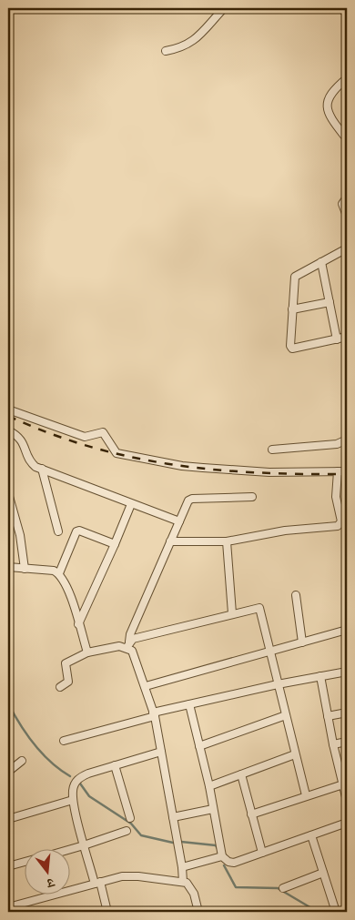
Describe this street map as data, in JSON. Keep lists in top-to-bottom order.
{
  "north": "bottom"
}
